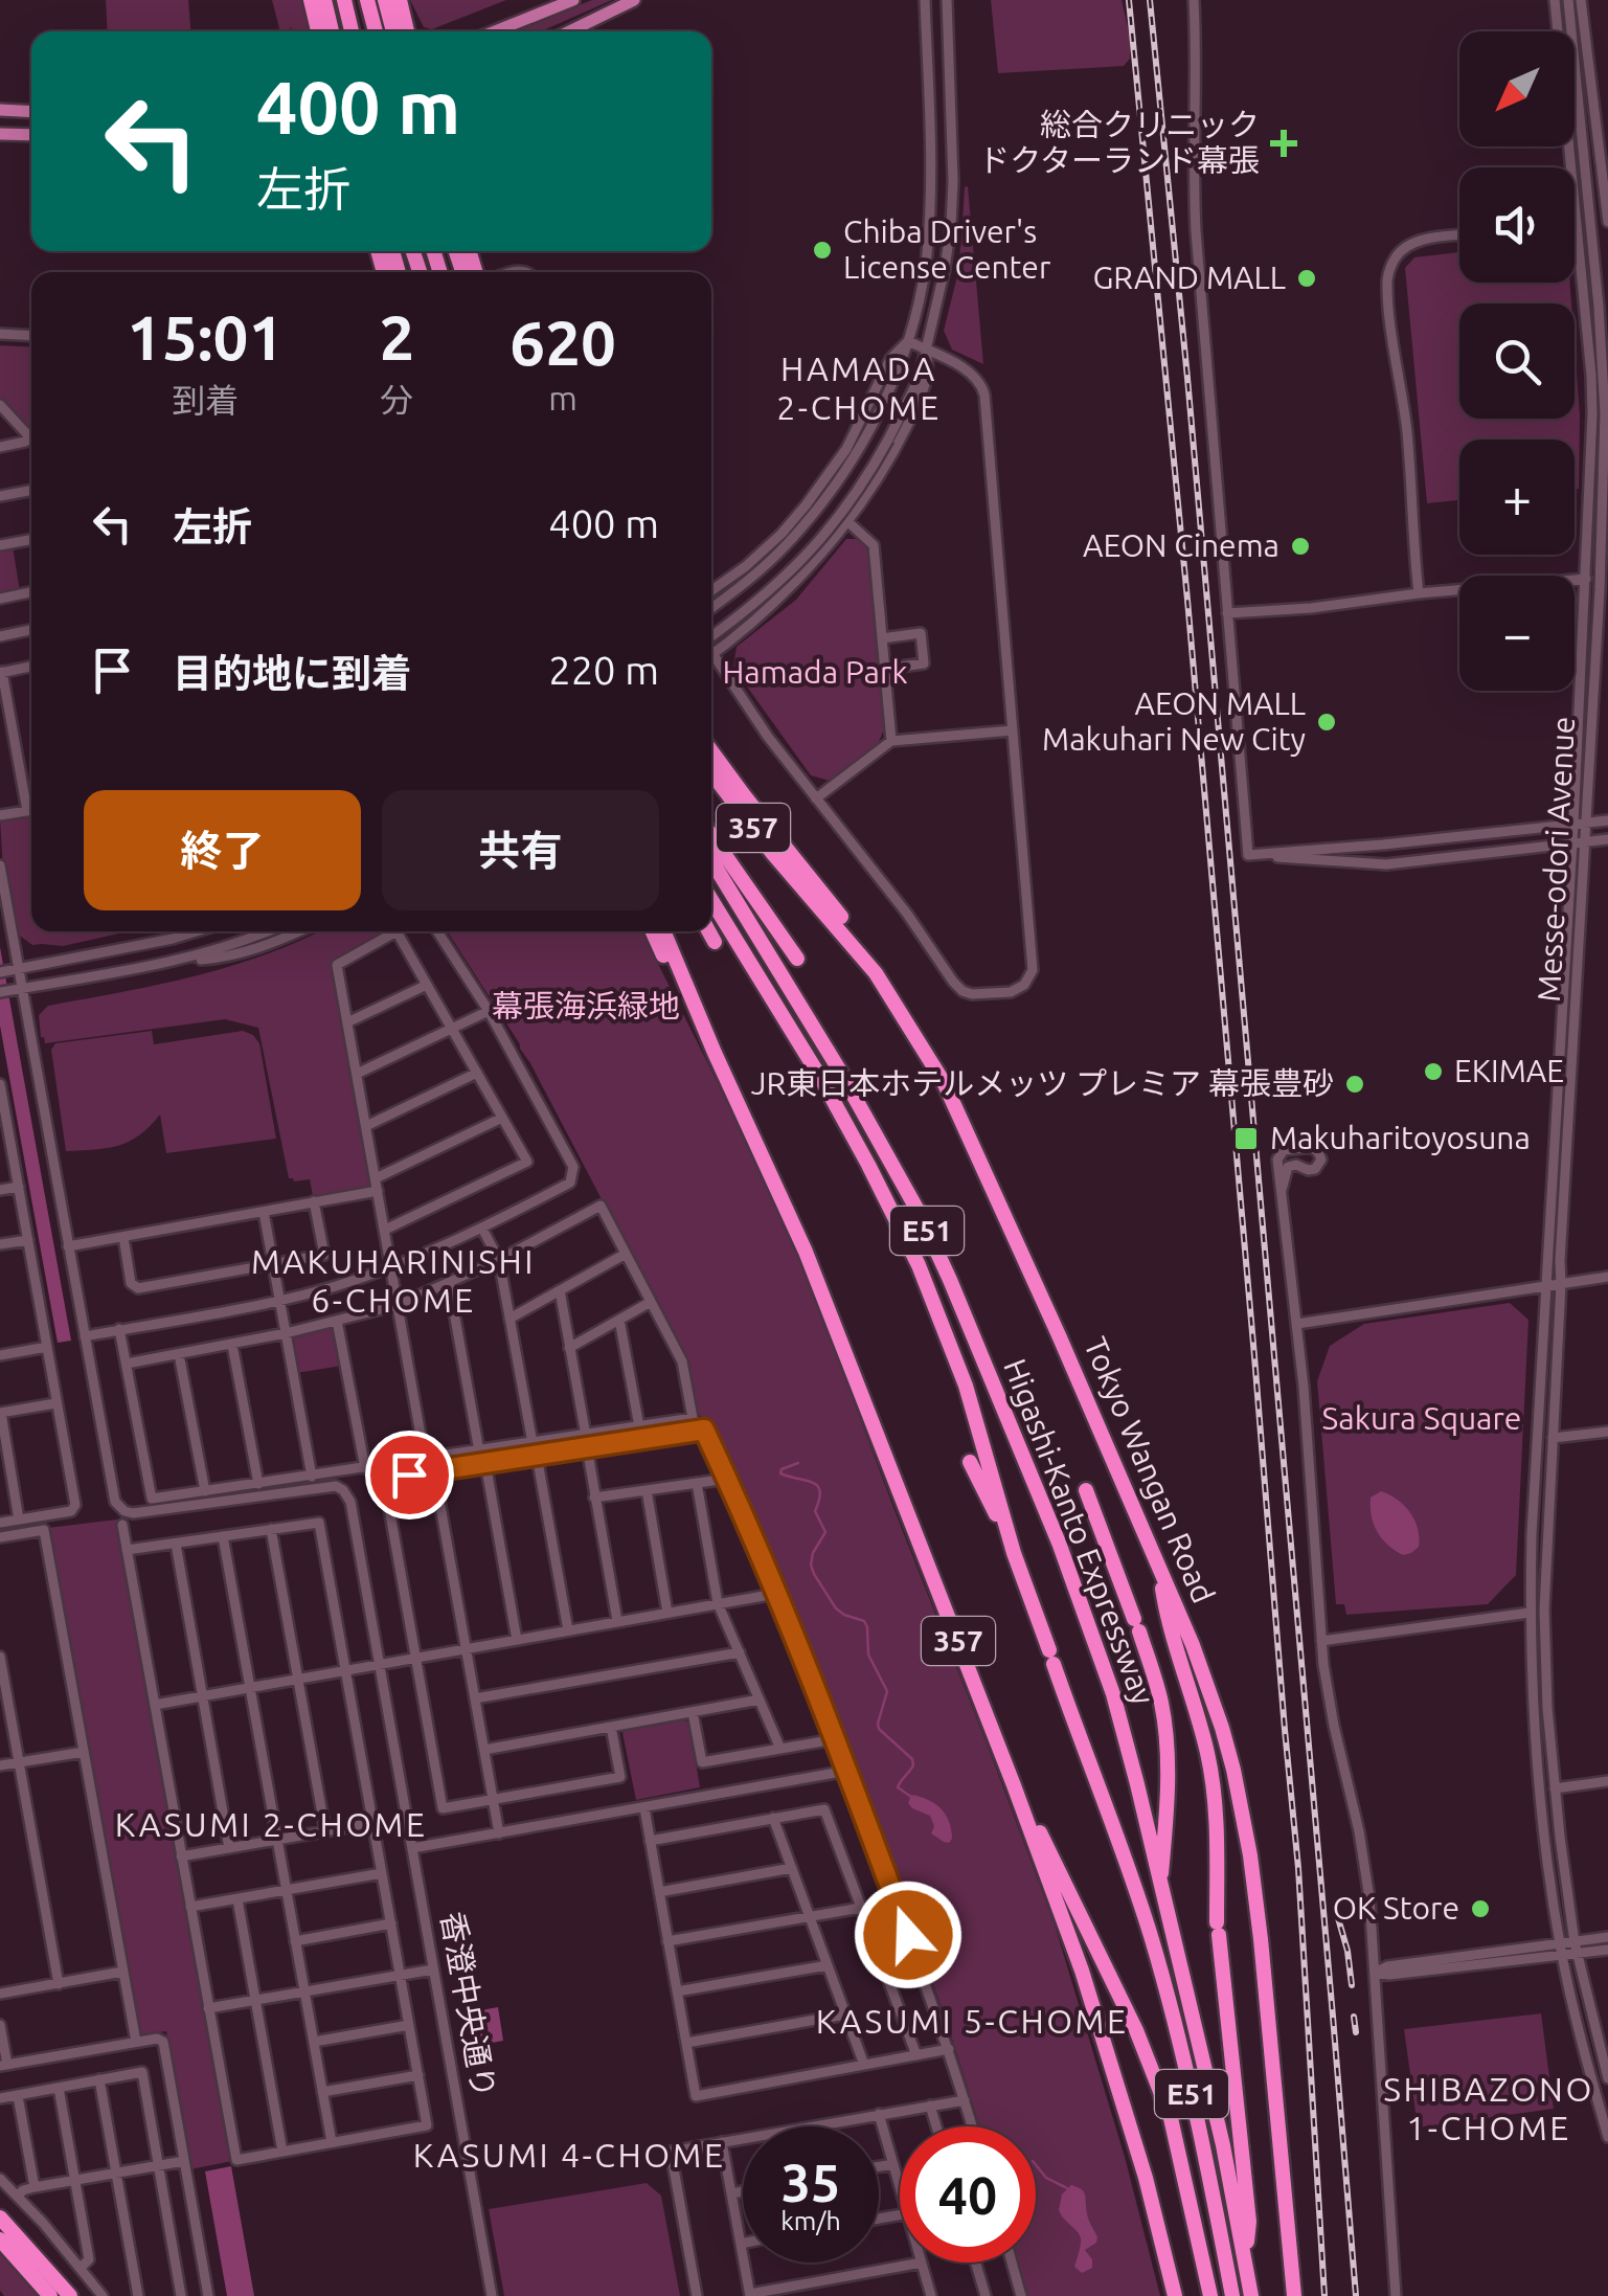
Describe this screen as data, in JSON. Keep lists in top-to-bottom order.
{
  "streets": {
    "highway": [
      "357",
      "E51",
      "Tokyo Wangan Road",
      "Higashi-Kanto Expressway"
    ],
    "street": ["Messe-odori Avenue", "香澄中央通り"]
  },
  "crossings": [
    ["357", "Tokyo Wangan Road"]
  ],
  "districts": [
    "HAMADA 2-CHOME",
    "MAKUHARINISHI 6-CHOME",
    "KASUMI 2-CHOME",
    "KASUMI 5-CHOME",
    "SHIBAZONO 1-CHOME",
    "KASUMI 4-CHOME"
  ],
  "parks": ["Hamada Park", "幕張海浜緑地", "Sakura Square"],
  "places": {
    "health": ["総合クリニック ドクターランド幕張"],
    "other": [
      "Chiba Driver's License Center",
      "GRAND MALL",
      "AEON Cinema",
      "AEON MALL Makuhari New City",
      "EKIMAE",
      "JR東日本ホテルメッツ プレミア 幕張豊砂",
      "OK Store"
    ],
    "transit": ["Makuharitoyosuna"]
  },
  "north": "bottom left",
  "page": {
    "map_buttons": ["+", "−"],
    "turn": ["400 m", "左折"],
    "eta": [
      "15:01",
      "到着",
      "2",
      "分",
      "620",
      "m"
    ],
    "list": [
      {
        "name": "左折",
        "value": "400 m"
      },
      {
        "name": "目的地に到着",
        "value": "220 m"
      }
    ],
    "buttons": ["終了", "共有"],
    "speed": "35 km/h",
    "limit": "40"
  }
}
